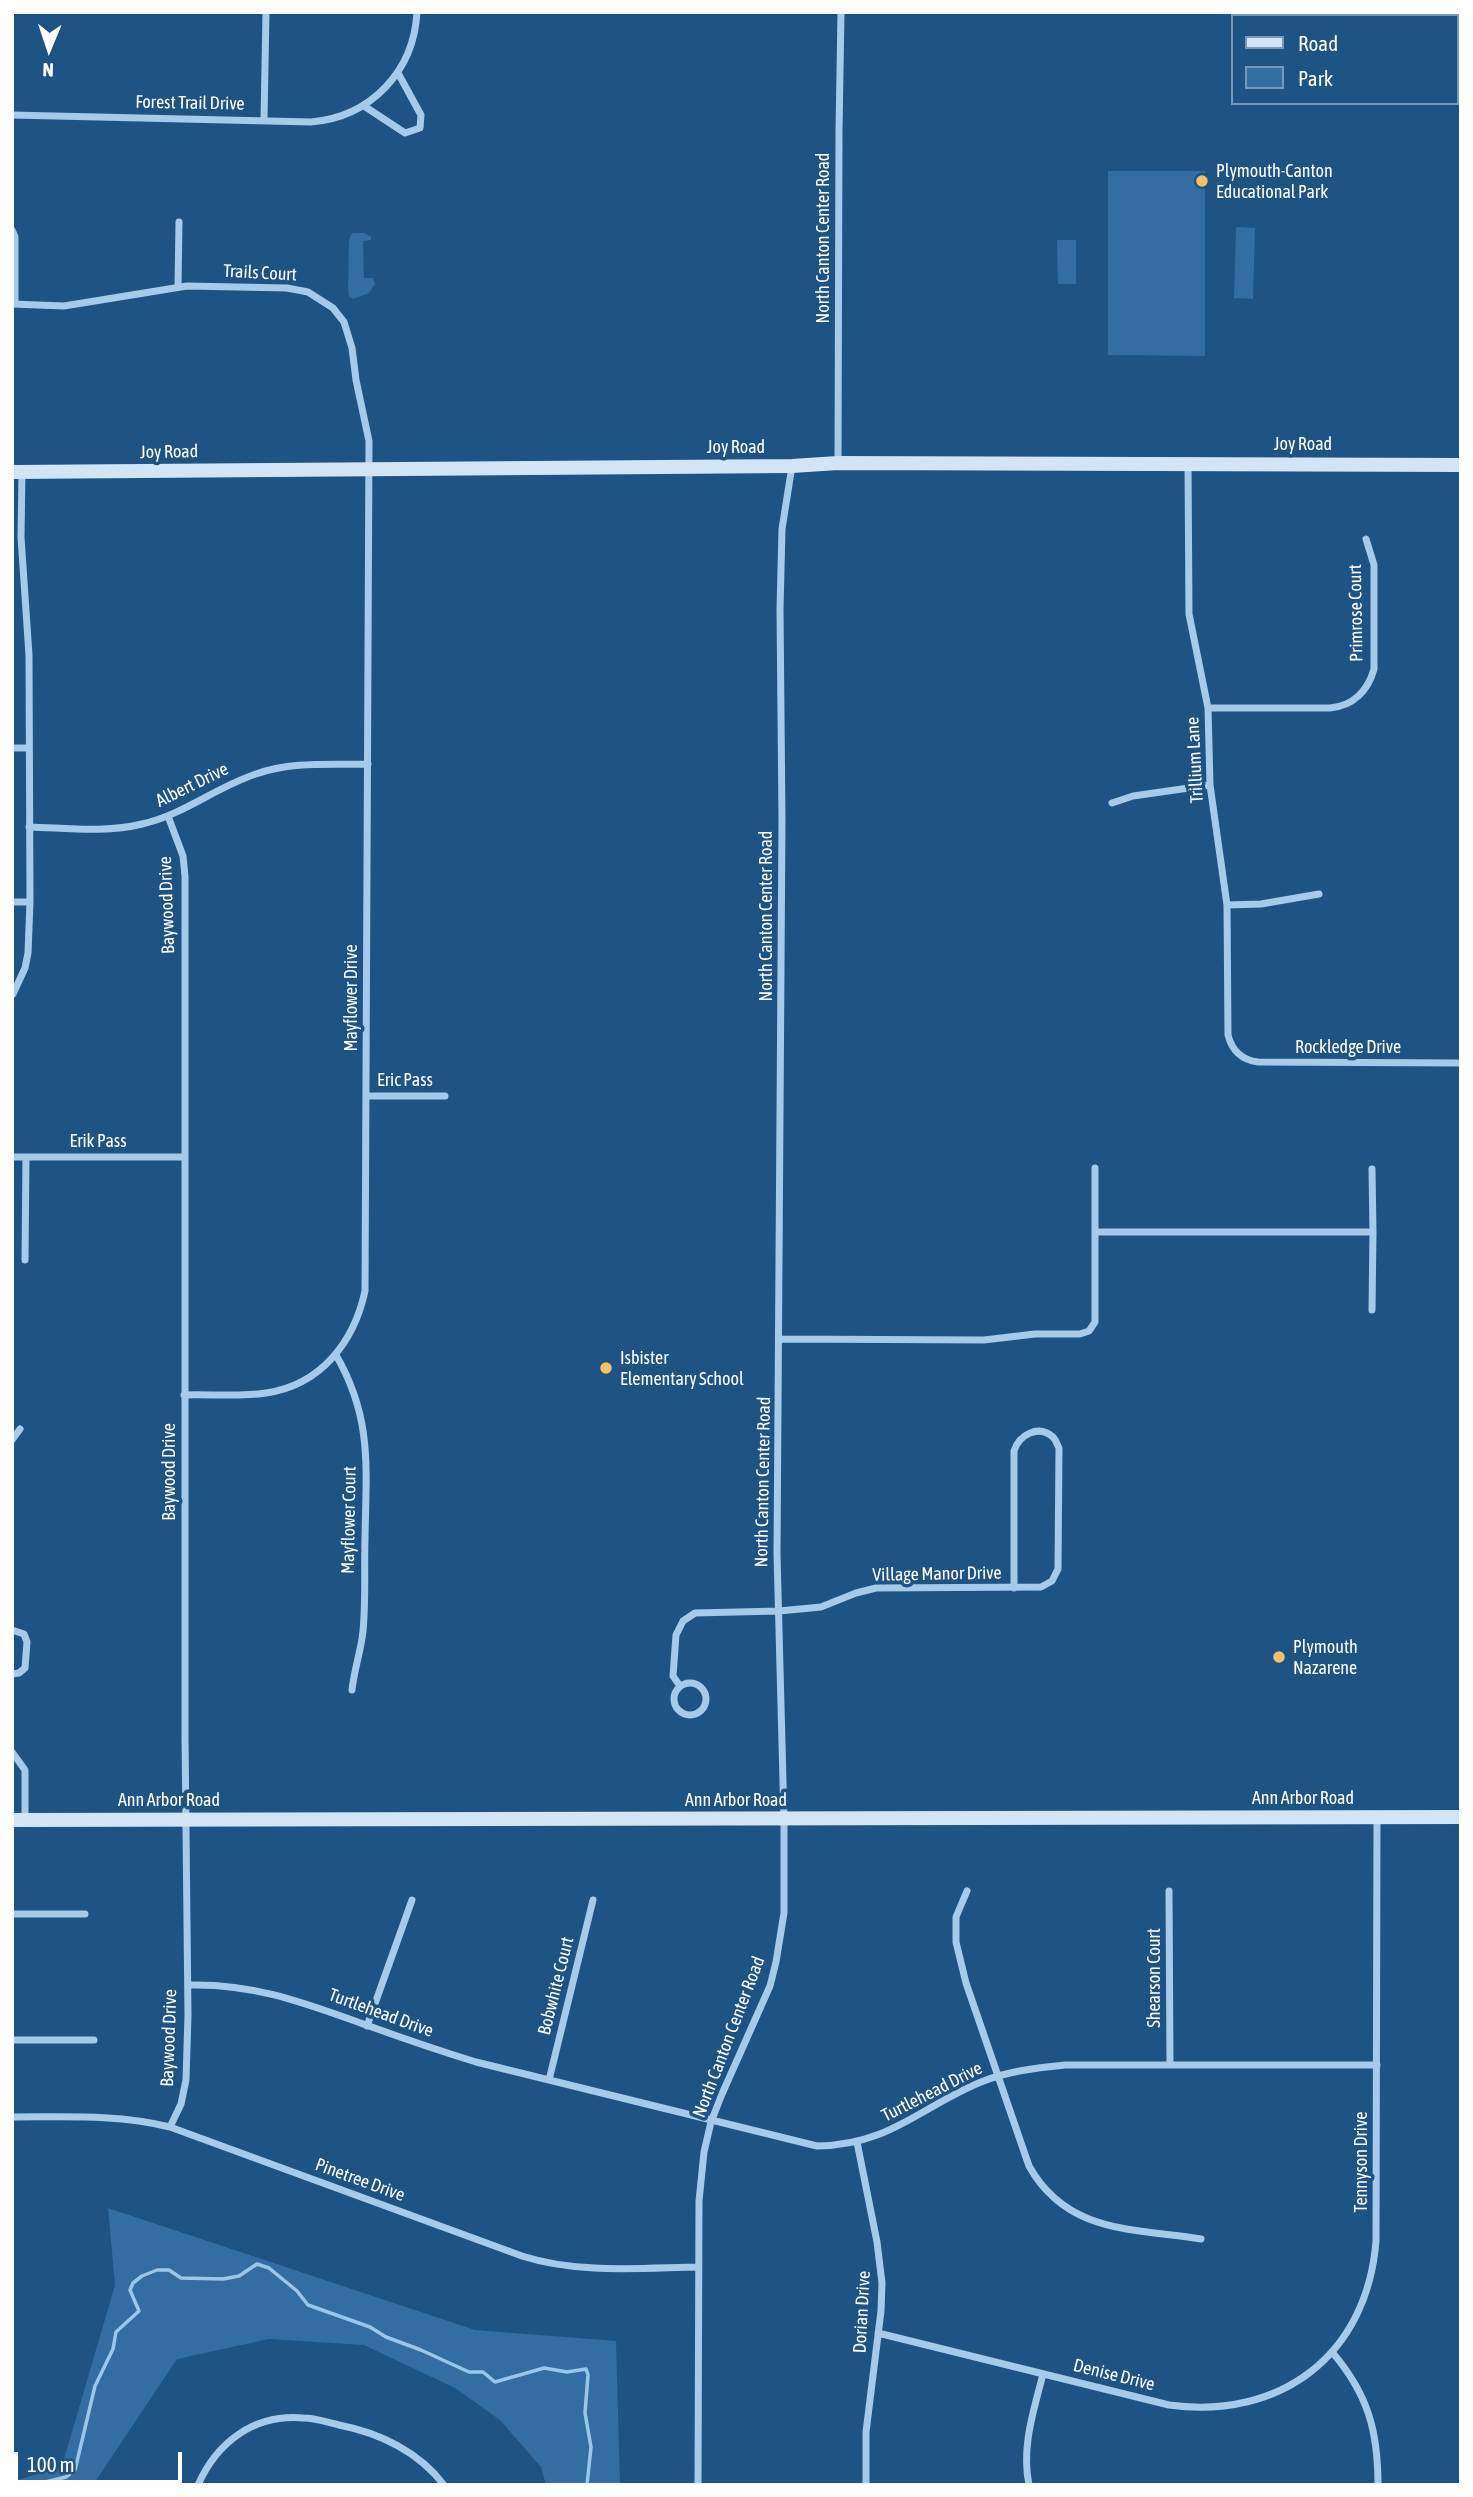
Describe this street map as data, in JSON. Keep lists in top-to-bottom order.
{
  "streets": {
    "street": [
      "Forest Trail Drive",
      "North Canton Center Road",
      "Trails Court",
      "Joy Road",
      "Primrose Court",
      "Trillium Lane",
      "Albert Drive",
      "Baywood Drive",
      "Mayflower Drive",
      "Rockledge Drive",
      "Eric Pass",
      "Erik Pass",
      "Mayflower Court",
      "Village Manor Drive",
      "Ann Arbor Road",
      "Shearson Court",
      "Bobwhite Court",
      "Turtlehead Drive",
      "Tennyson Drive",
      "Pinetree Drive",
      "Dorian Drive",
      "Denise Drive"
    ]
  },
  "crossings": [
    ["North Canton Center Road", "Joy Road"],
    ["North Canton Center Road", "Village Manor Drive"],
    ["North Canton Center Road", "Ann Arbor Road"],
    ["North Canton Center Road", "Turtlehead Drive"],
    ["North Canton Center Road", "Pinetree Drive"],
    ["Trails Court", "Joy Road"],
    ["Trails Court", "Mayflower Drive"],
    ["Joy Road", "Trillium Lane"],
    ["Joy Road", "Mayflower Drive"],
    ["Primrose Court", "Trillium Lane"],
    ["Trillium Lane", "Rockledge Drive"],
    ["Albert Drive", "Baywood Drive"],
    ["Albert Drive", "Mayflower Drive"],
    ["Baywood Drive", "Mayflower Drive"],
    ["Baywood Drive", "Erik Pass"],
    ["Baywood Drive", "Ann Arbor Road"],
    ["Baywood Drive", "Turtlehead Drive"],
    ["Baywood Drive", "Pinetree Drive"],
    ["Mayflower Drive", "Eric Pass"],
    ["Mayflower Drive", "Mayflower Court"],
    ["Ann Arbor Road", "Tennyson Drive"],
    ["Shearson Court", "Turtlehead Drive"],
    ["Bobwhite Court", "Turtlehead Drive"],
    ["Turtlehead Drive", "Tennyson Drive"],
    ["Turtlehead Drive", "Dorian Drive"],
    ["Tennyson Drive", "Denise Drive"],
    ["Dorian Drive", "Denise Drive"]
  ],
  "places": ["Plymouth-Canton Educational Park", "Isbister Elementary School", "Plymouth Nazarene"],
  "legend": ["Road", "Park"],
  "scale_bar": "100 m",
  "north": "bottom"
}
